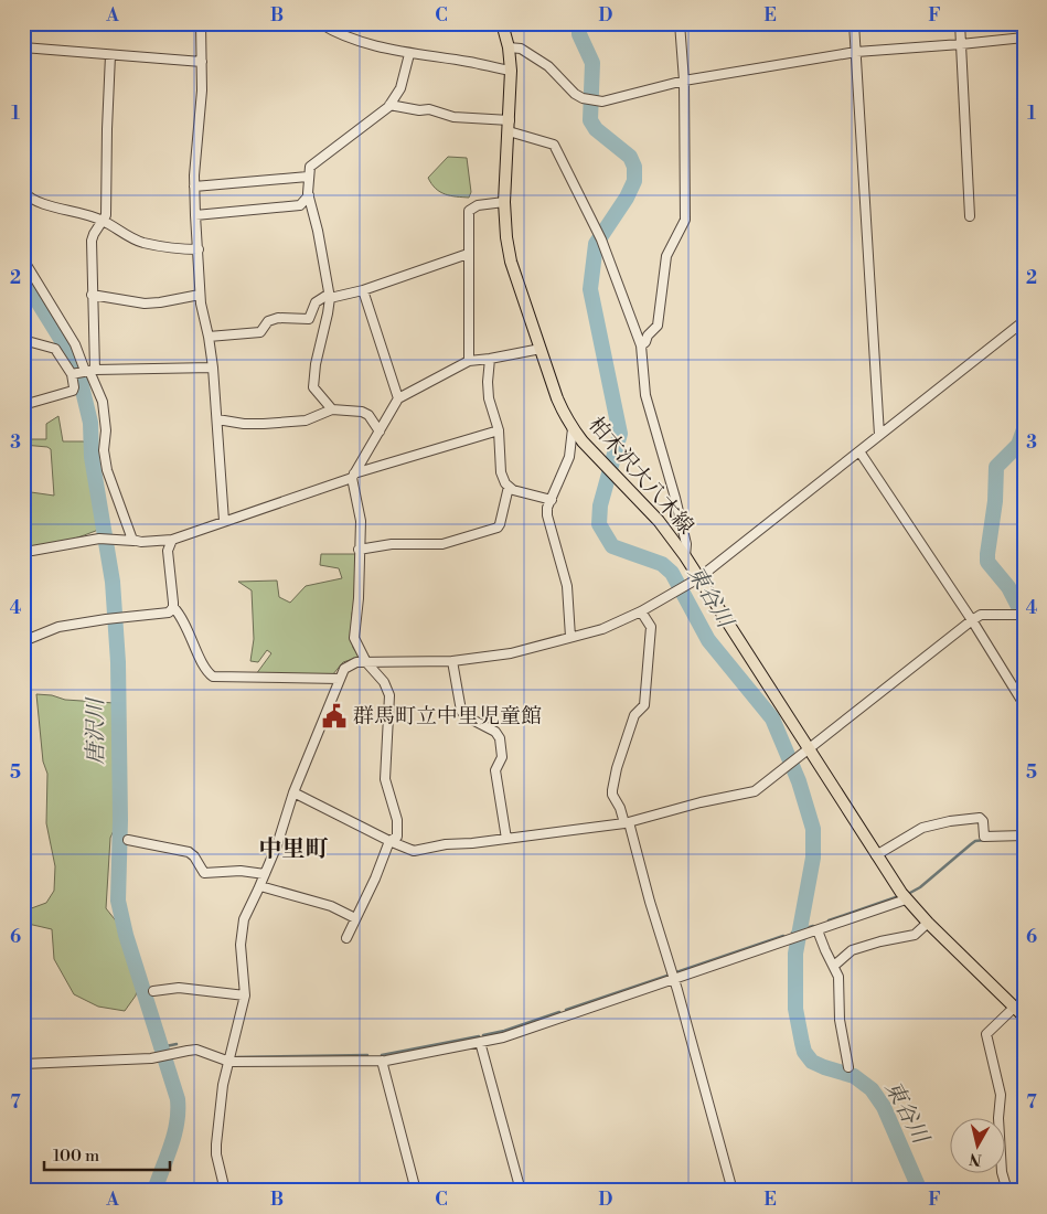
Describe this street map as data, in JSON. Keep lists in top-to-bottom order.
{
  "streets": {
    "main road": ["柏木沢大八木線"]
  },
  "districts": ["中里町"],
  "water": ["東谷川", "唐沢川"],
  "places": {
    "public building": ["群馬町立中里児童館"]
  },
  "scale_bar": "100 m",
  "north": "bottom",
  "grid": {
    "columns": [
      "A",
      "B",
      "C",
      "D",
      "E",
      "F"
    ],
    "rows": [
      "1",
      "2",
      "3",
      "4",
      "5",
      "6",
      "7"
    ]
  }
}
